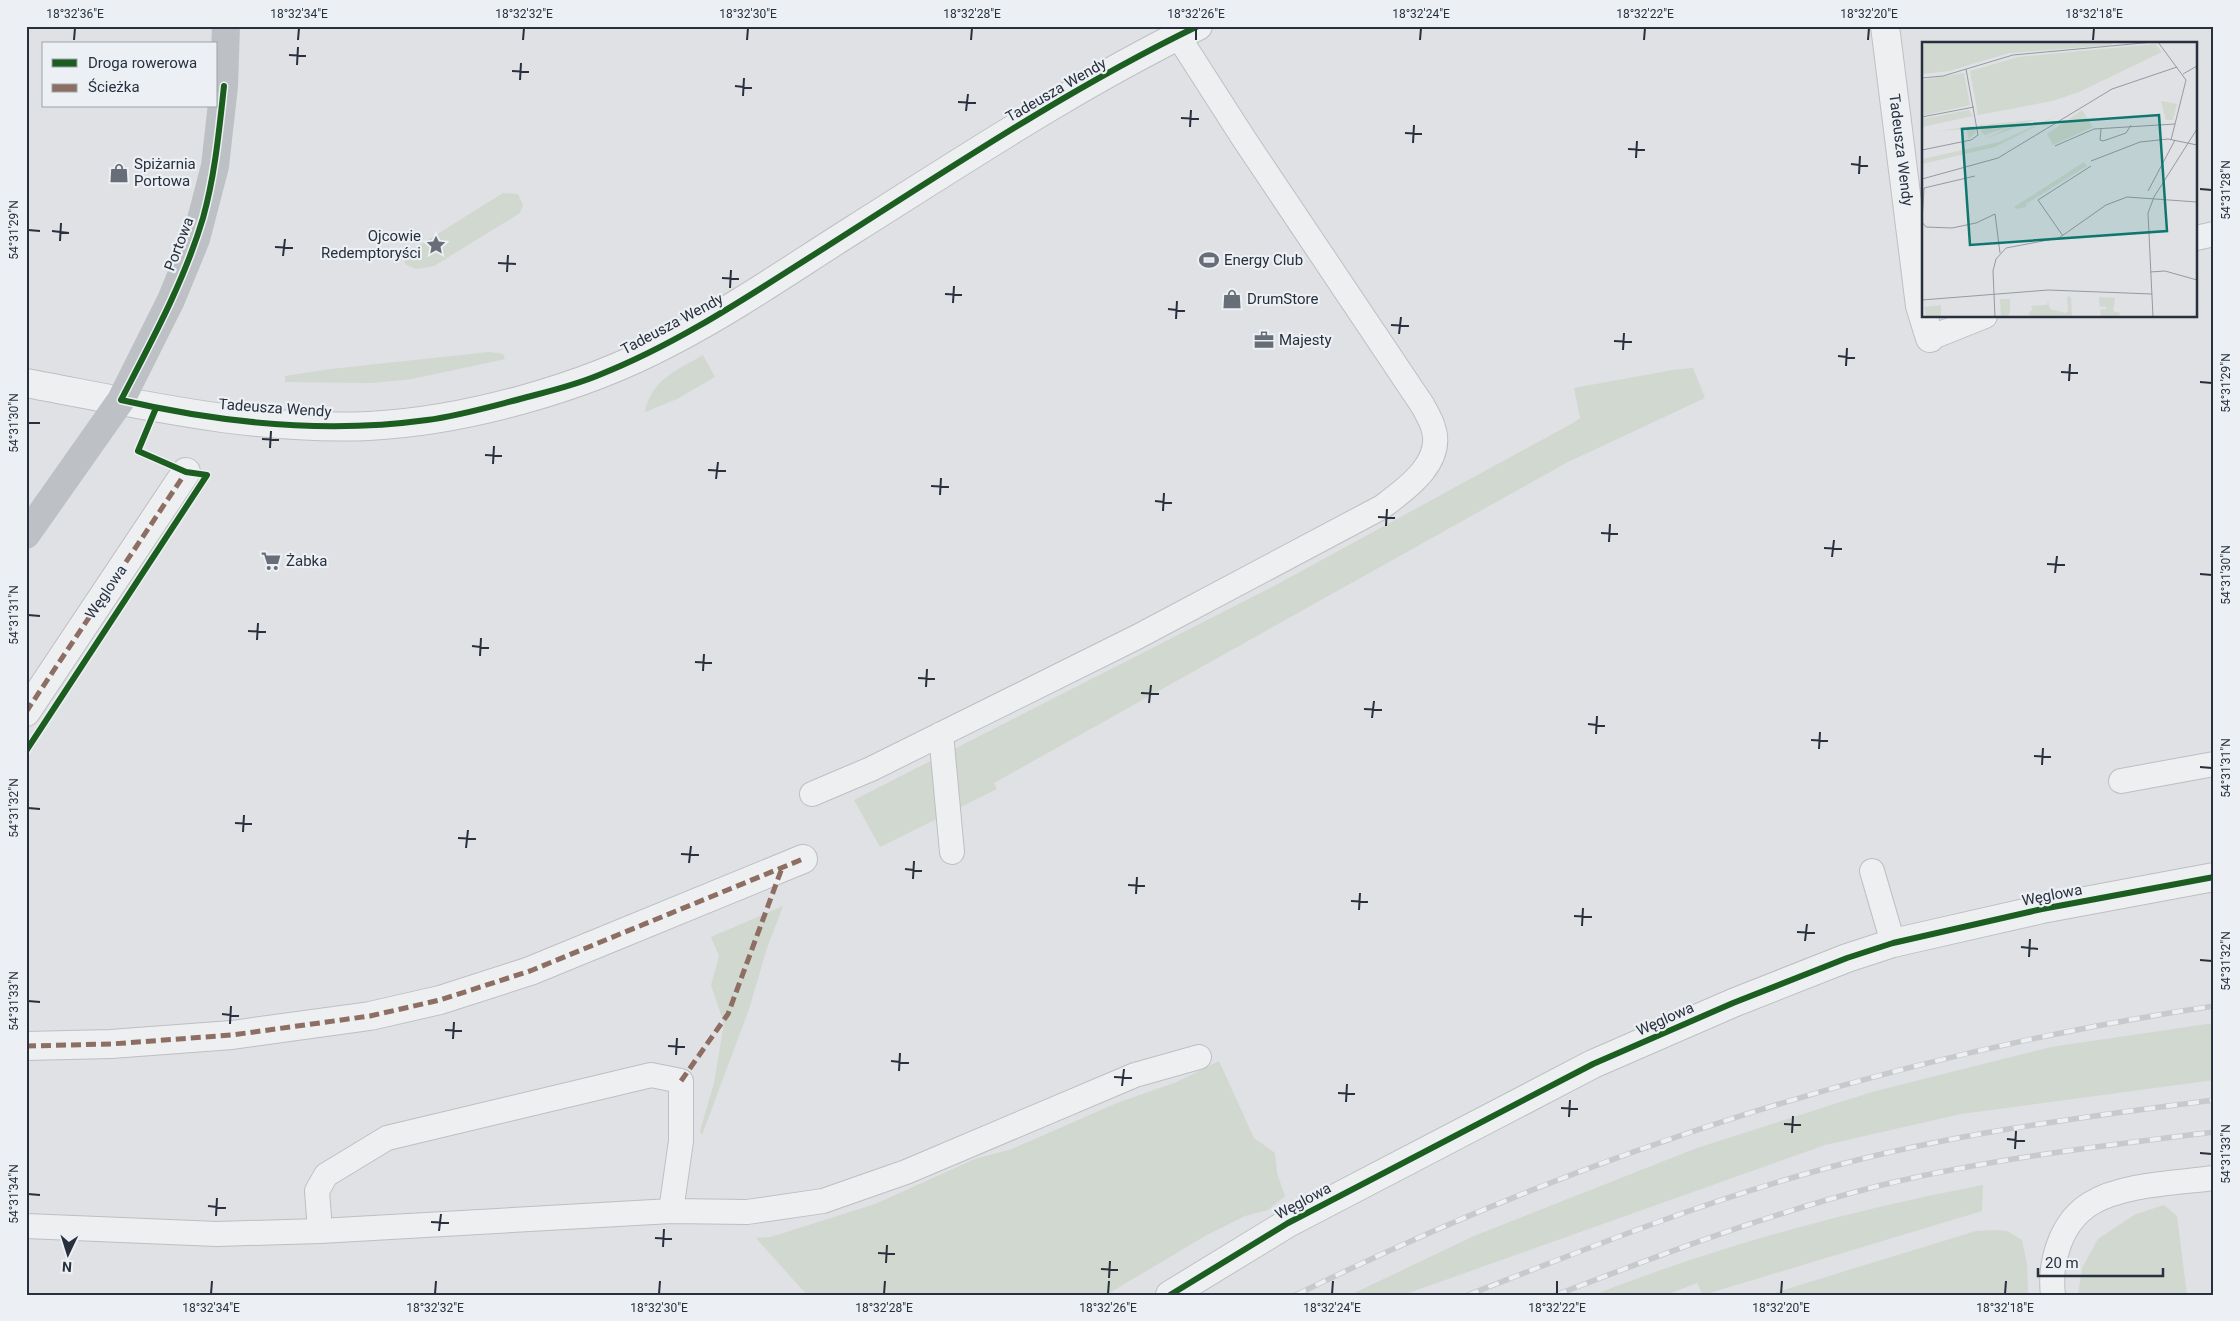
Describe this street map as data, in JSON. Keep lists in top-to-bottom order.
{
  "streets": {
    "street": ["Tadeusza Wendy", "Portowa", "Węglowa"]
  },
  "crossings": [
    ["Tadeusza Wendy", "Portowa"]
  ],
  "places": {
    "shop": ["Spiżarnia Portowa", "DrumStore"],
    "place": ["Ojcowie Redemptoryści"],
    "sports": ["Energy Club"],
    "office": ["Majesty"],
    "supermarket": ["Żabka"]
  },
  "legend": ["Droga rowerowa", "Ścieżka"],
  "scale_bar": "20 m",
  "north": "bottom",
  "coordinates": [
    "18°32'36\"E",
    "18°32'34\"E",
    "18°32'32\"E",
    "18°32'30\"E",
    "18°32'28\"E",
    "18°32'26\"E",
    "18°32'24\"E",
    "18°32'22\"E",
    "18°32'20\"E",
    "18°32'18\"E",
    "54°31'28\"N",
    "54°31'29\"N",
    "54°31'30\"N",
    "54°31'31\"N",
    "54°31'32\"N",
    "54°31'33\"N",
    "54°31'34\"N"
  ]
}
